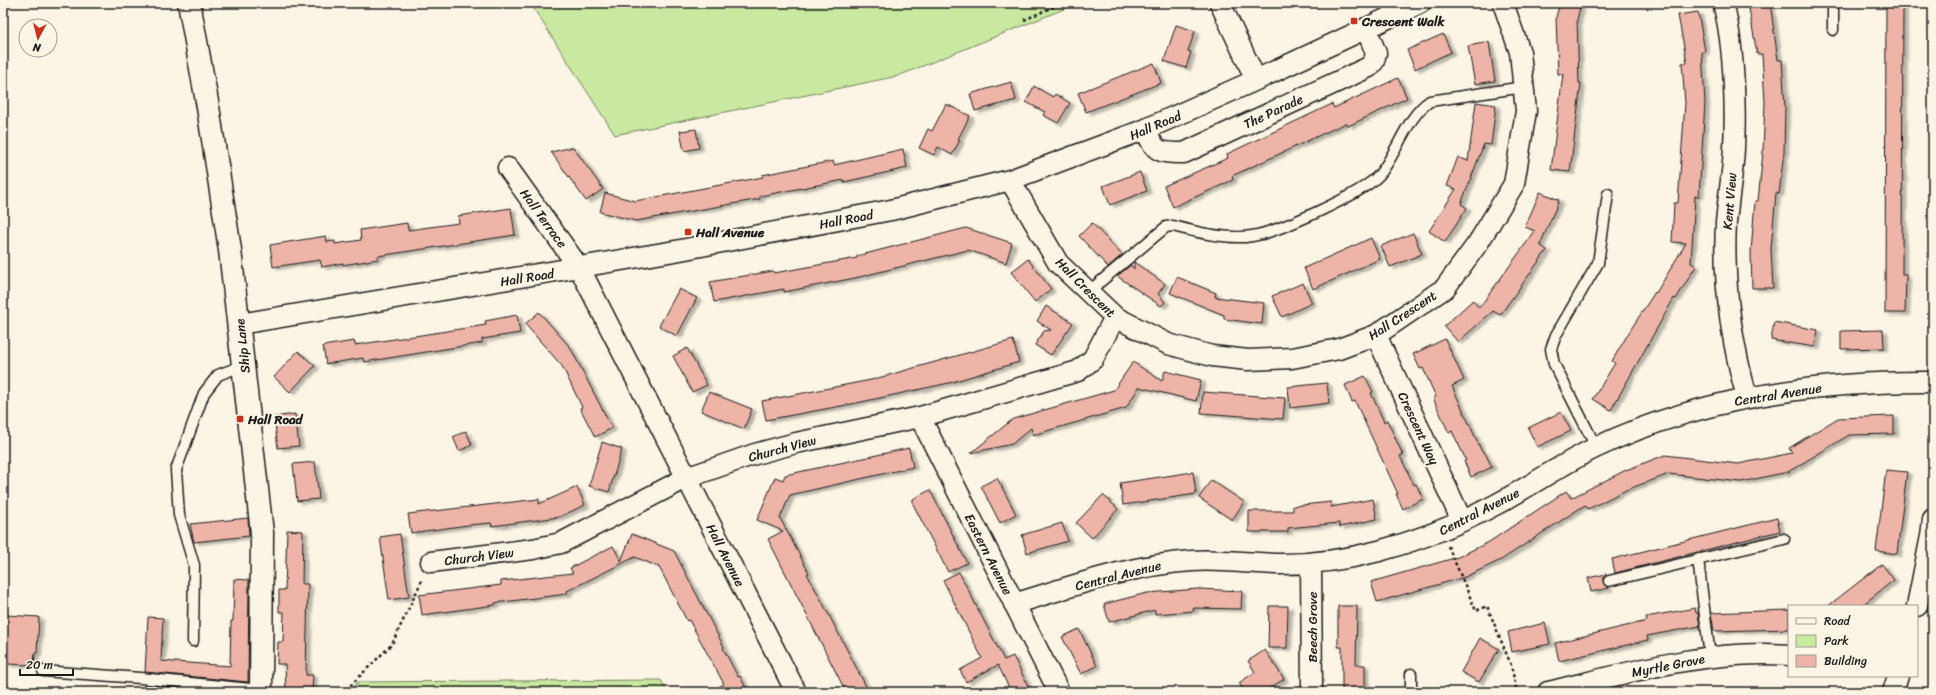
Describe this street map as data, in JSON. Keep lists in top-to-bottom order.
{
  "streets": {
    "street": [
      "The Parade",
      "Hall Road",
      "Kent View",
      "Hall Terrace",
      "Hall Crescent",
      "Ship Lane",
      "Central Avenue",
      "Crescent Way",
      "Church View",
      "Eastern Avenue",
      "Hall Avenue",
      "Beech Grove",
      "Myrtle Grove"
    ]
  },
  "crossings": [
    ["The Parade", "Hall Road"],
    ["Hall Road", "Hall Terrace"],
    ["Hall Road", "Hall Crescent"],
    ["Hall Road", "Ship Lane"],
    ["Hall Road", "Hall Avenue"],
    ["Kent View", "Central Avenue"],
    ["Hall Terrace", "Hall Avenue"],
    ["Hall Crescent", "Crescent Way"],
    ["Hall Crescent", "Church View"],
    ["Central Avenue", "Crescent Way"],
    ["Central Avenue", "Eastern Avenue"],
    ["Central Avenue", "Beech Grove"],
    ["Church View", "Eastern Avenue"],
    ["Church View", "Hall Avenue"]
  ],
  "places": {
    "transit": ["Crescent Walk", "Hall Avenue", "Hall Road"]
  },
  "legend": ["Road", "Park", "Building"],
  "scale_bar": "20 m",
  "north": "bottom"
}
